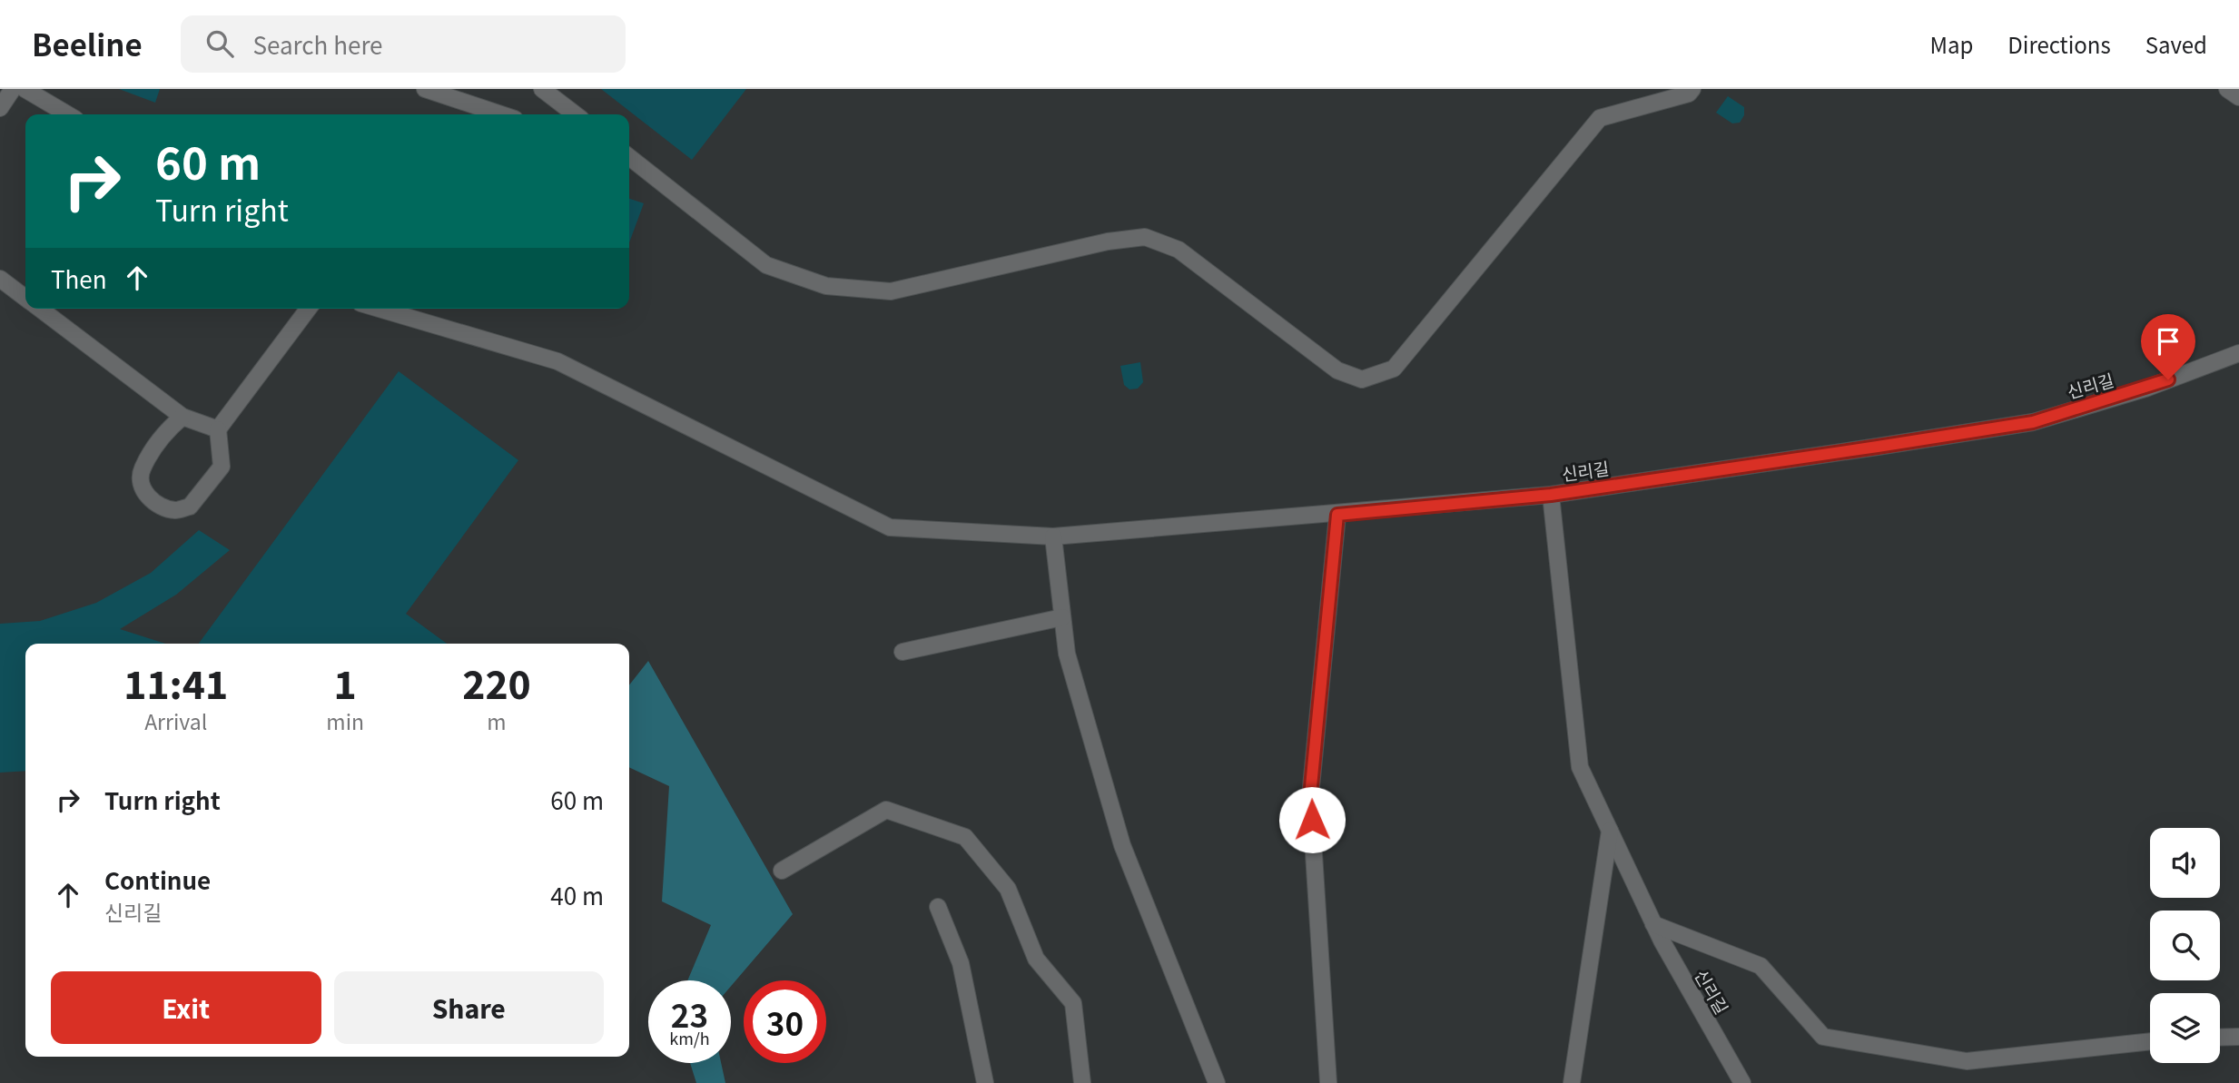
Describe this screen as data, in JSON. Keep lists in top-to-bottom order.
{
  "streets": {
    "street": ["신리길"]
  },
  "page": {
    "header": "Beeline",
    "search": "Search here",
    "nav": ["Map", "Directions", "Saved"],
    "turn": ["60 m", "Turn right"],
    "then": "Then",
    "eta": [
      "11:41",
      "Arrival",
      "1",
      "min",
      "220",
      "m"
    ],
    "list": [
      {
        "name": "Turn right",
        "value": "60 m"
      },
      {
        "name": "Continue",
        "note": "신리길",
        "value": "40 m"
      }
    ],
    "buttons": ["Exit", "Share"],
    "speed": "23 km/h",
    "limit": "30"
  }
}
